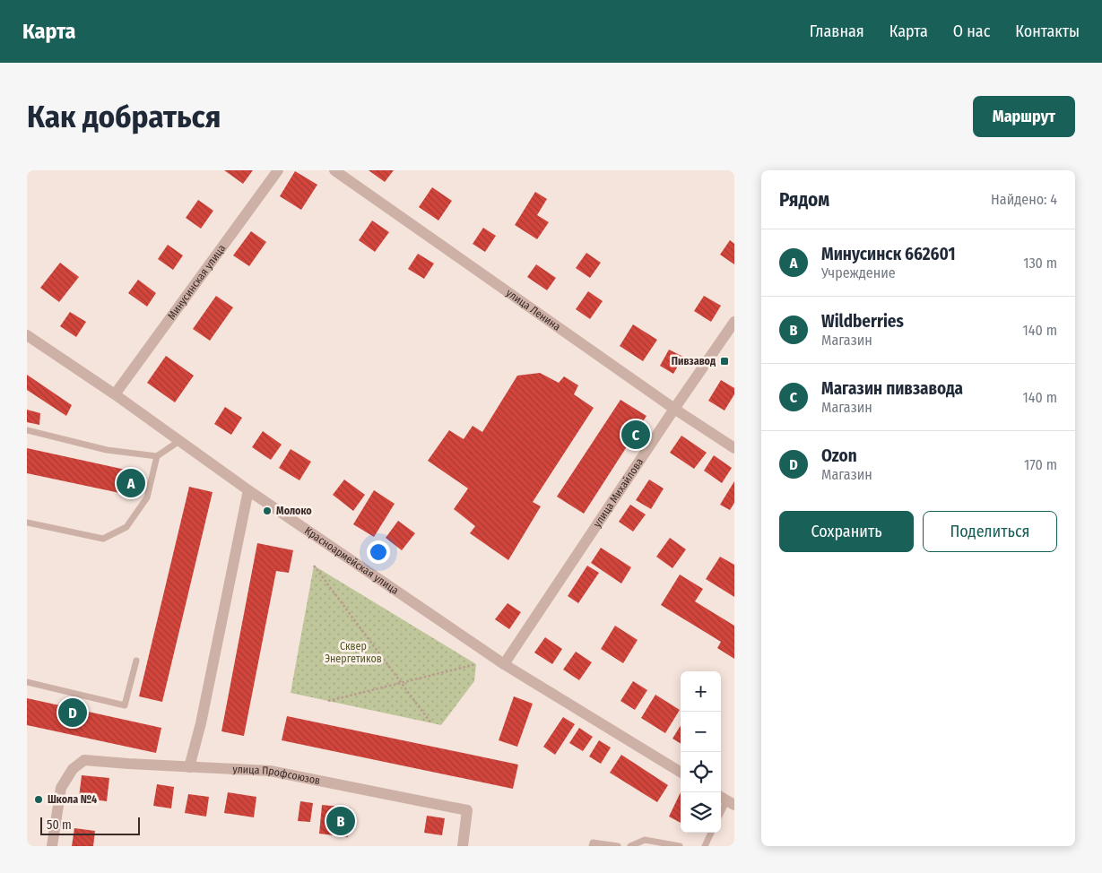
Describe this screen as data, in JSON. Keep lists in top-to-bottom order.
{
  "streets": {
    "street": [
      "Минусинская улица",
      "улица Ленина",
      "улица Михайлова",
      "Красноармейская улица",
      "улица Профсоюзов"
    ]
  },
  "crossings": [
    ["Минусинская улица", "Красноармейская улица"],
    ["улица Ленина", "улица Михайлова"],
    ["улица Михайлова", "Красноармейская улица"]
  ],
  "parks": ["Сквер Энергетиков"],
  "places": {
    "transit": ["Пивзавод"],
    "other": ["Молоко", "Школа №4"]
  },
  "scale_bar": "50 m",
  "page": {
    "header": "Карта",
    "nav": [
      "Главная",
      "Карта",
      "О нас",
      "Контакты"
    ],
    "buttons": [
      "Маршрут",
      ["Сохранить", "Поделиться"]
    ],
    "title": "Как добраться",
    "heading": ["Рядом", "Найдено: 4"],
    "list": [
      {
        "mark": "A",
        "name": "Минусинск 662601",
        "note": "Учреждение",
        "value": "130 m"
      },
      {
        "mark": "B",
        "name": "Wildberries",
        "note": "Магазин",
        "value": "140 m"
      },
      {
        "mark": "C",
        "name": "Магазин пивзавода",
        "note": "Магазин",
        "value": "140 m"
      },
      {
        "mark": "D",
        "name": "Ozon",
        "note": "Магазин",
        "value": "170 m"
      }
    ],
    "pins": [
      "C",
      "A",
      "D",
      "B"
    ],
    "map_buttons": ["+", "−"],
    "scale": "50 m"
  }
}
